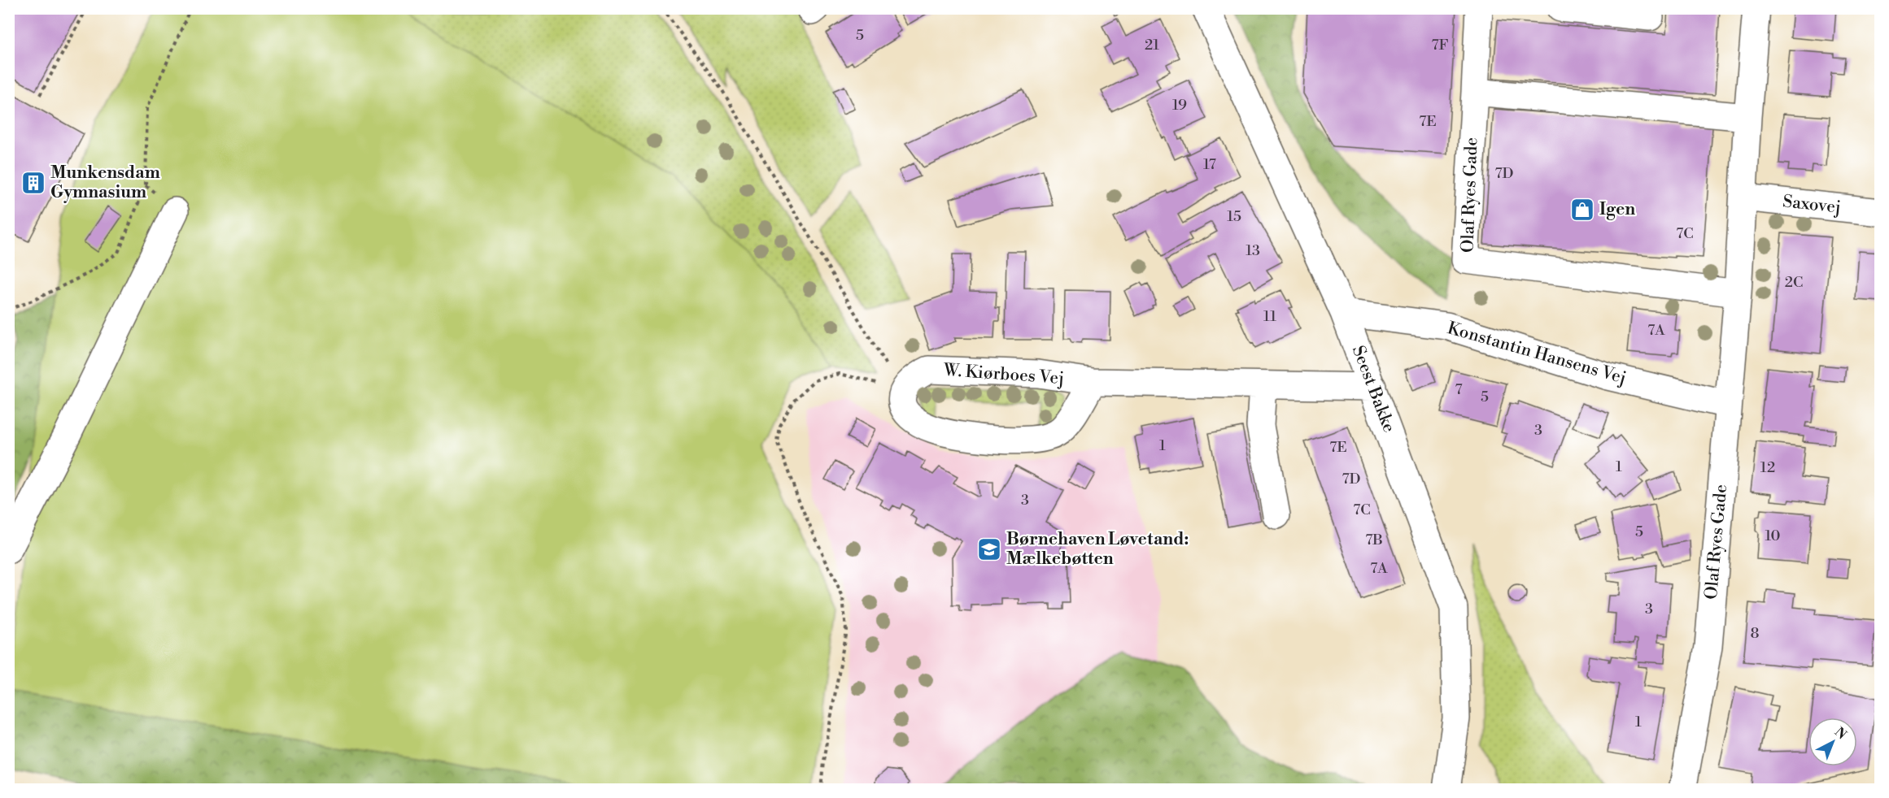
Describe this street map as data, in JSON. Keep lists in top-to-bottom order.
{
  "streets": {
    "street": [
      "Olaf Ryes Gade",
      "Saxovej",
      "Konstantin Hansens Vej",
      "W. Kiørboes Vej",
      "Seest Bakke"
    ]
  },
  "crossings": [
    ["Olaf Ryes Gade", "Saxovej"],
    ["Olaf Ryes Gade", "Konstantin Hansens Vej"],
    ["Konstantin Hansens Vej", "Seest Bakke"],
    ["W. Kiørboes Vej", "Seest Bakke"]
  ],
  "places": {
    "building": ["Munkensdam Gymnasium"],
    "shop": ["Igen"],
    "school or university": ["Børnehaven Løvetand: Mælkebøtten"]
  },
  "house_numbers": [
    "5",
    "21",
    "7F",
    "19",
    "7E",
    "17",
    "7D",
    "15",
    "7C",
    "13",
    "2C",
    "11",
    "7A",
    "7",
    "5",
    "3",
    "1",
    "7E",
    "1",
    "12",
    "7D",
    "3",
    "7C",
    "5",
    "10",
    "7B",
    "7A",
    "3",
    "8",
    "1"
  ],
  "north": "top right"
}
